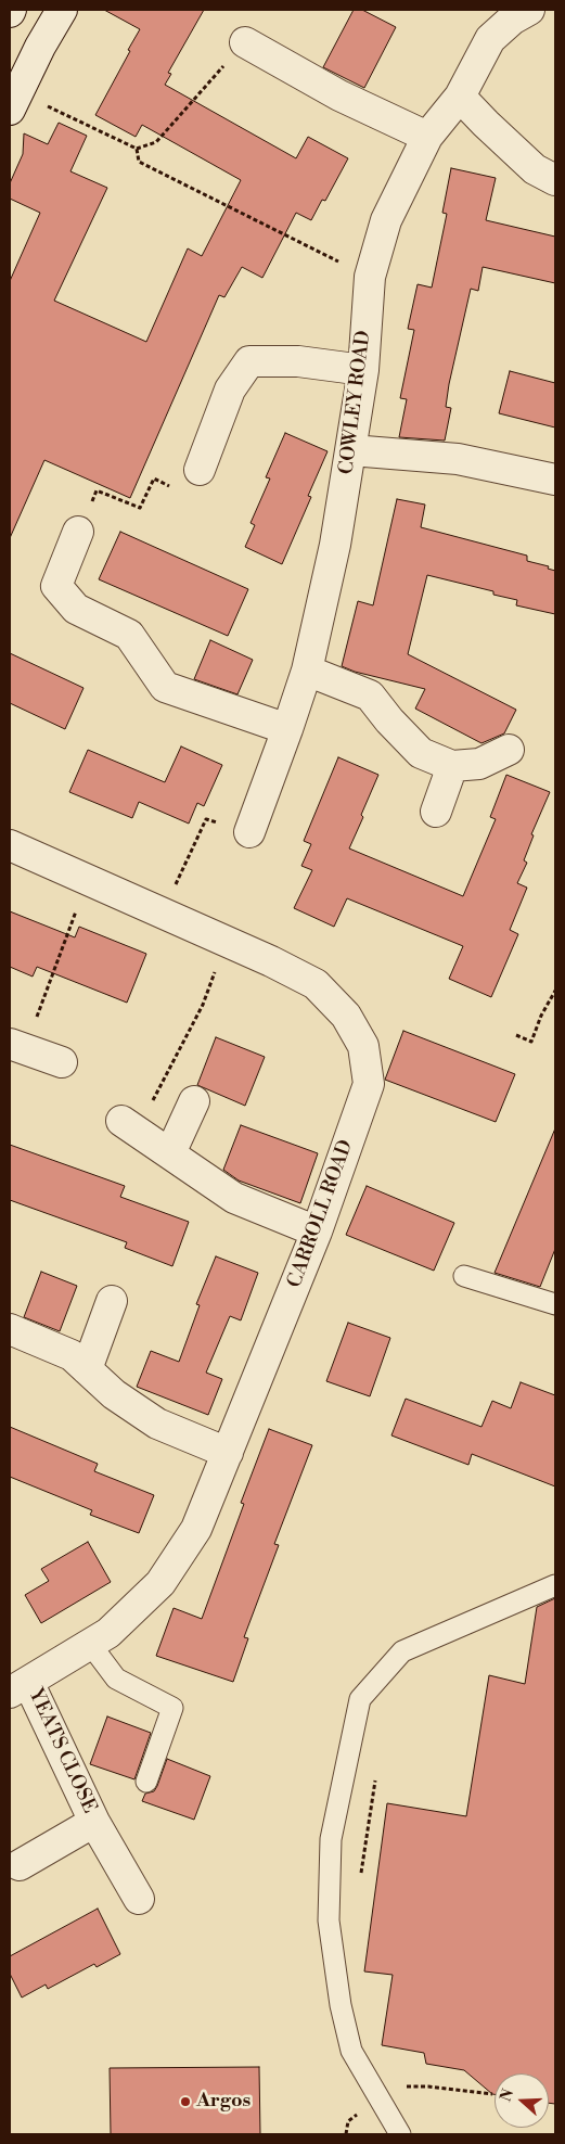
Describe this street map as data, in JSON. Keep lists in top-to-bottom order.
{
  "streets": {
    "street": ["COWLEY ROAD", "CARROLL ROAD", "YEATS CLOSE"]
  },
  "crossings": [
    ["CARROLL ROAD", "YEATS CLOSE"]
  ],
  "places": ["Argos"],
  "north": "left"
}
